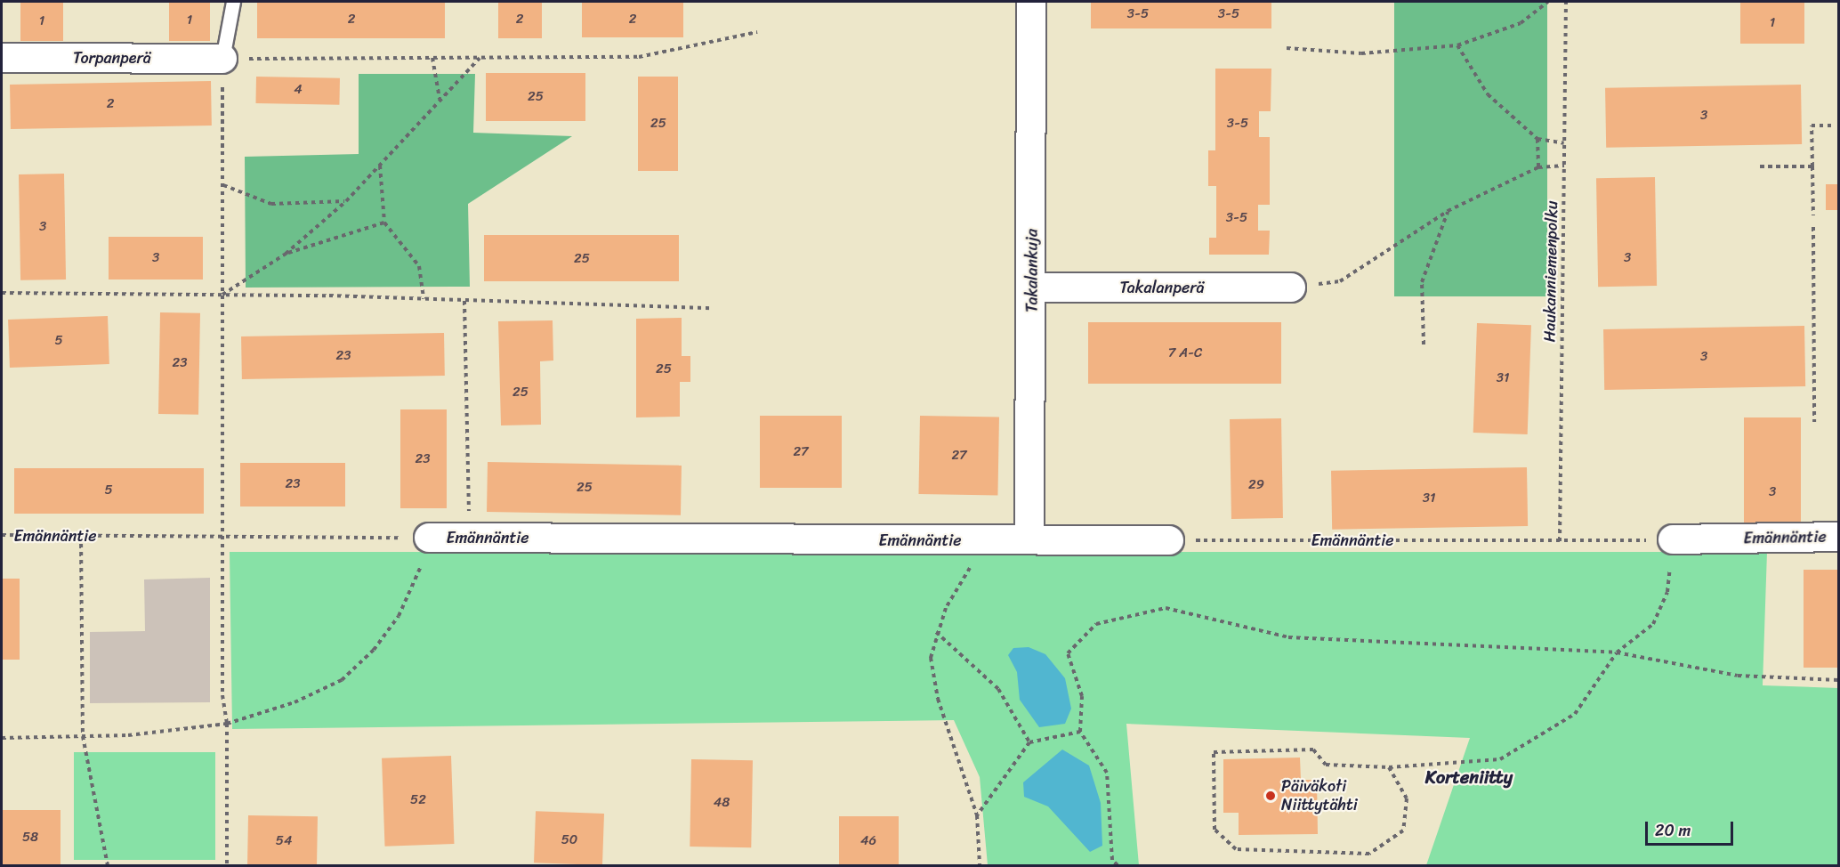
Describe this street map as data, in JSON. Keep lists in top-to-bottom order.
{
  "streets": {
    "street": [
      "Torpanperä",
      "Takalankuja",
      "Takalanperä",
      "Emännäntie"
    ],
    "path": ["Haukanniemenpolku"]
  },
  "crossings": [
    ["Takalankuja", "Takalanperä"],
    ["Takalankuja", "Emännäntie"],
    ["Haukanniemenpolku", "Emännäntie"]
  ],
  "districts": ["Korteniitty"],
  "places": ["Päiväkoti Niittytähti"],
  "house_numbers": [
    "3-5",
    "3-5",
    "2",
    "2",
    "2",
    "1",
    "1",
    "1",
    "4",
    "25",
    "2",
    "3",
    "25",
    "3-5",
    "3-5",
    "3",
    "3",
    "3",
    "25",
    "5",
    "7 A-C",
    "23",
    "3",
    "23",
    "25",
    "31",
    "25",
    "27",
    "27",
    "23",
    "23",
    "29",
    "25",
    "5",
    "3",
    "31",
    "52",
    "48",
    "58",
    "50",
    "54",
    "46"
  ],
  "scale_bar": "20 m"
}
